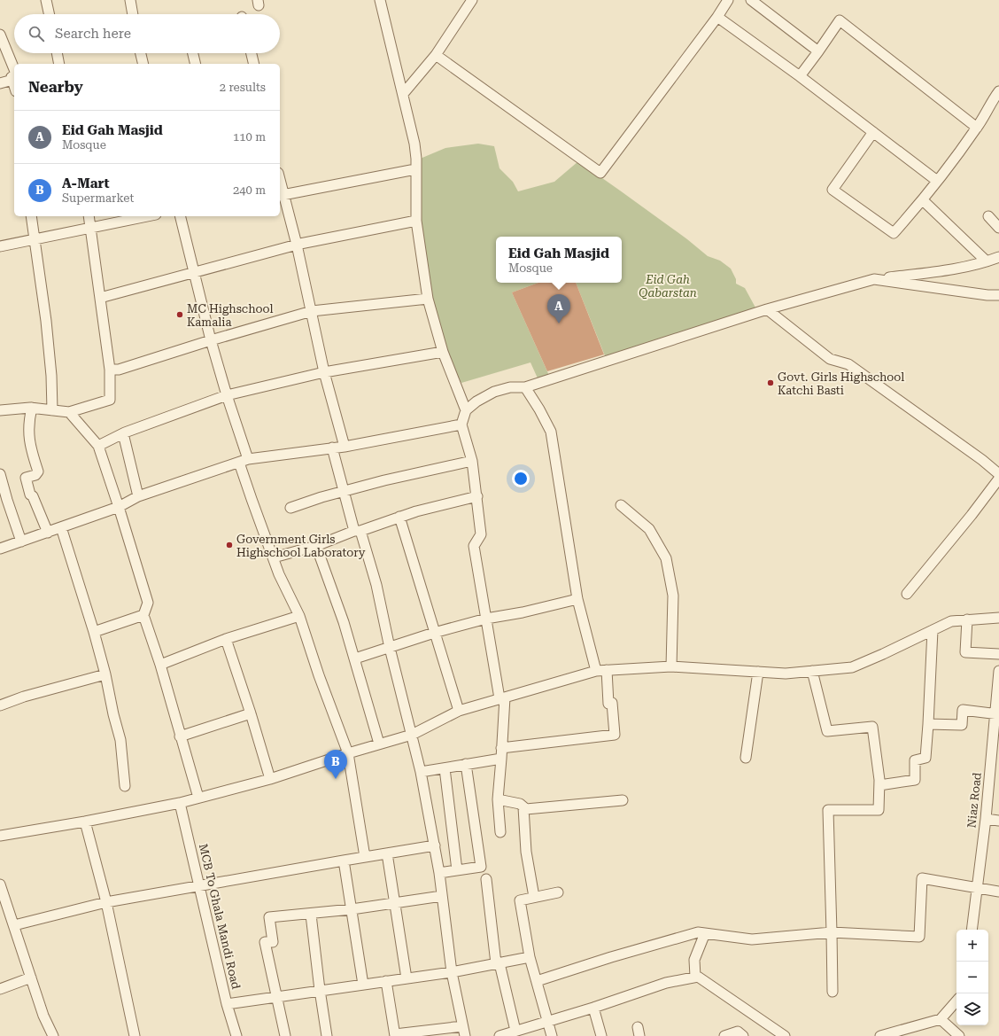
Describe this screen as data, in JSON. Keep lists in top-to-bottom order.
{
  "streets": {
    "street": ["Niaz Road", "MCB To Ghala Mandi Road"]
  },
  "parks": ["Eid Gah Qabarstan"],
  "places": ["MC Highschool Kamalia", "Govt. Girls Highschool Katchi Basti", "Government Girls Highschool Laboratory"],
  "page": {
    "search": "Search here",
    "heading": ["Nearby", "2 results"],
    "list": [
      {
        "mark": "A",
        "name": "Eid Gah Masjid",
        "note": "Mosque",
        "value": "110 m"
      },
      {
        "mark": "B",
        "name": "A-Mart",
        "note": "Supermarket",
        "value": "240 m"
      }
    ],
    "popup": ["Eid Gah Masjid", "Mosque"],
    "pins": ["A", "B"],
    "map_buttons": ["+", "−"]
  }
}
